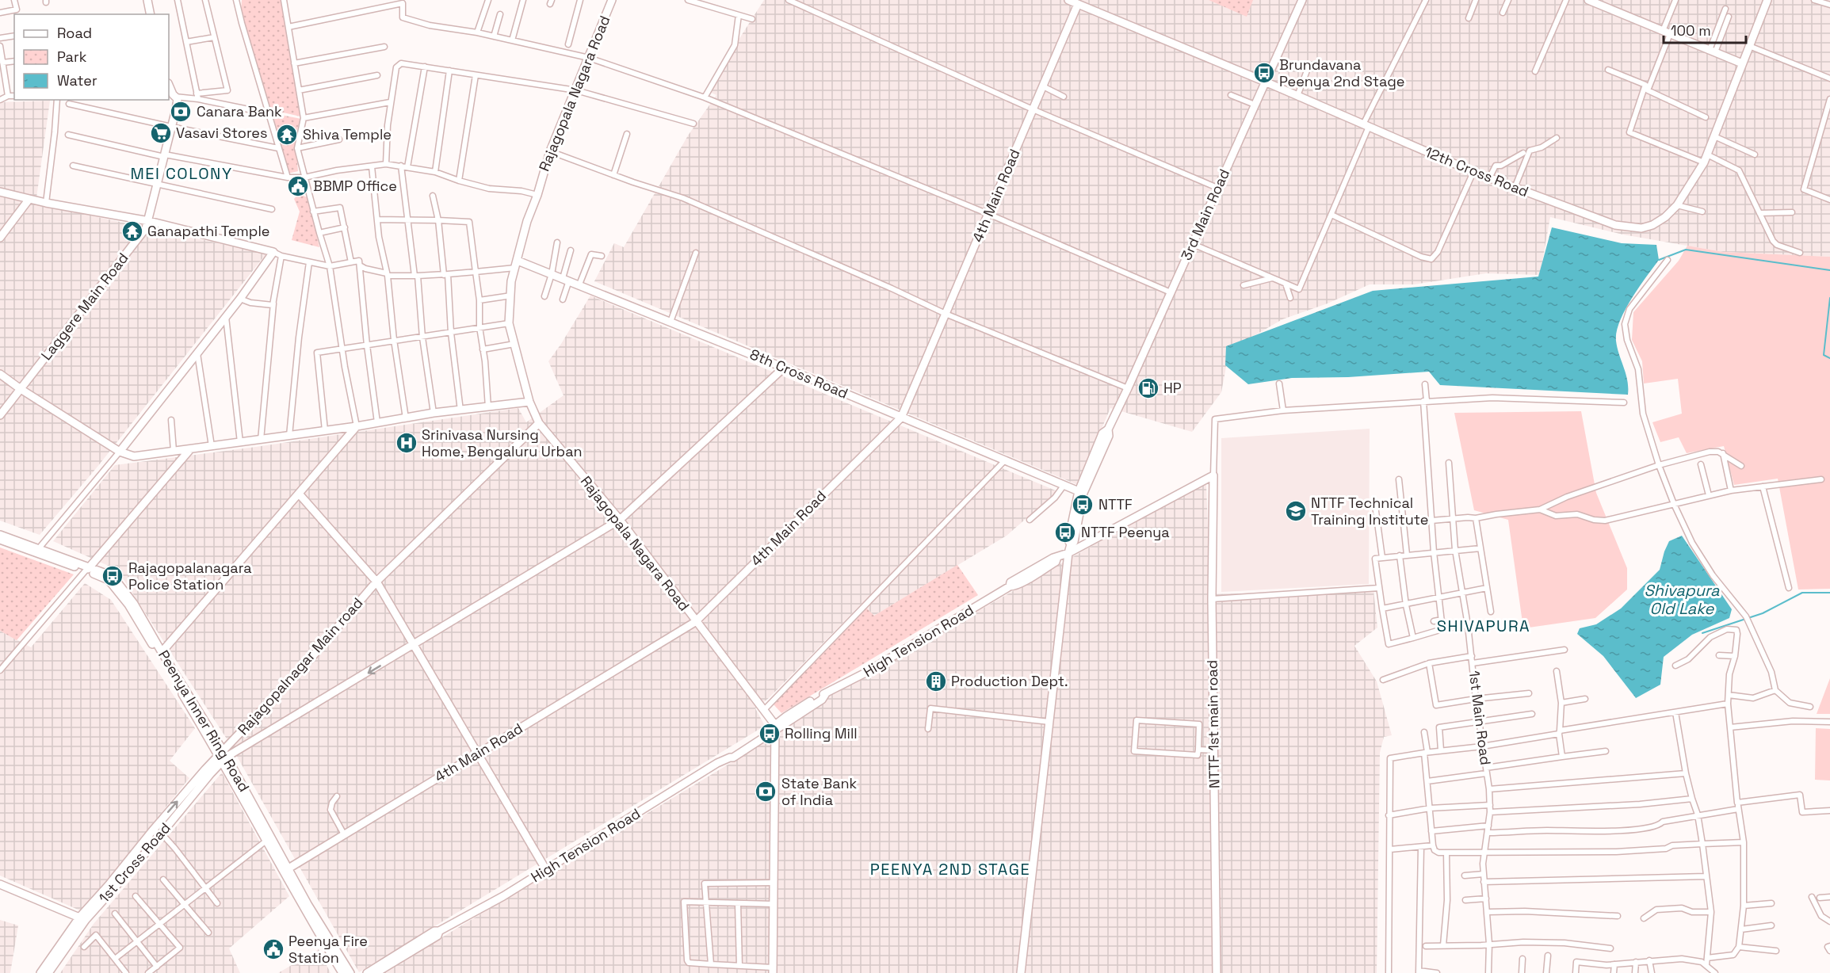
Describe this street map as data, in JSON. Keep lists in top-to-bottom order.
{
  "streets": {
    "street": [
      "Rajagopala Nagara Road",
      "12th Cross Road",
      "4th Main Road",
      "3rd Main Road",
      "Laggere Main Road",
      "8th Cross Road",
      "High Tension Road",
      "Rajagopalnagar Main road",
      "1st Main Road",
      "Peenya Inner Ring Road",
      "NTTF 1st main road",
      "1st Cross Road"
    ]
  },
  "crossings": [
    ["Rajagopala Nagara Road", "4th Main Road"],
    ["Rajagopala Nagara Road", "8th Cross Road"],
    ["Rajagopala Nagara Road", "High Tension Road"],
    ["Rajagopala Nagara Road", "Rajagopalnagar Main road"],
    ["12th Cross Road", "4th Main Road"],
    ["12th Cross Road", "3rd Main Road"],
    ["4th Main Road", "8th Cross Road"],
    ["4th Main Road", "Peenya Inner Ring Road"],
    ["3rd Main Road", "8th Cross Road"],
    ["3rd Main Road", "High Tension Road"],
    ["High Tension Road", "NTTF 1st main road"],
    ["Rajagopalnagar Main road", "Peenya Inner Ring Road"],
    ["Rajagopalnagar Main road", "1st Cross Road"],
    ["Peenya Inner Ring Road", "1st Cross Road"]
  ],
  "districts": ["MEI COLONY", "SHIVAPURA", "PEENYA 2ND STAGE"],
  "water": ["Shivapura Old Lake"],
  "places": {
    "bus stop": [
      "Brundavana Peenya 2nd Stage",
      "NTTF",
      "NTTF Peenya",
      "Rajagopalanagara Police Station",
      "Rolling Mill"
    ],
    "bank": ["Canara Bank", "State Bank of India"],
    "supermarket": ["Vasavi Stores"],
    "temple": ["Shiva Temple", "Ganapathi Temple"],
    "public building": ["BBMP Office", "Peenya Fire Station"],
    "fuel station": ["HP"],
    "hospital": ["Srinivasa Nursing Home, Bengaluru Urban"],
    "school or university": ["NTTF Technical Training Institute"],
    "building": ["Production Dept."]
  },
  "legend": ["Road", "Park", "Water"],
  "scale_bar": "100 m"
}
